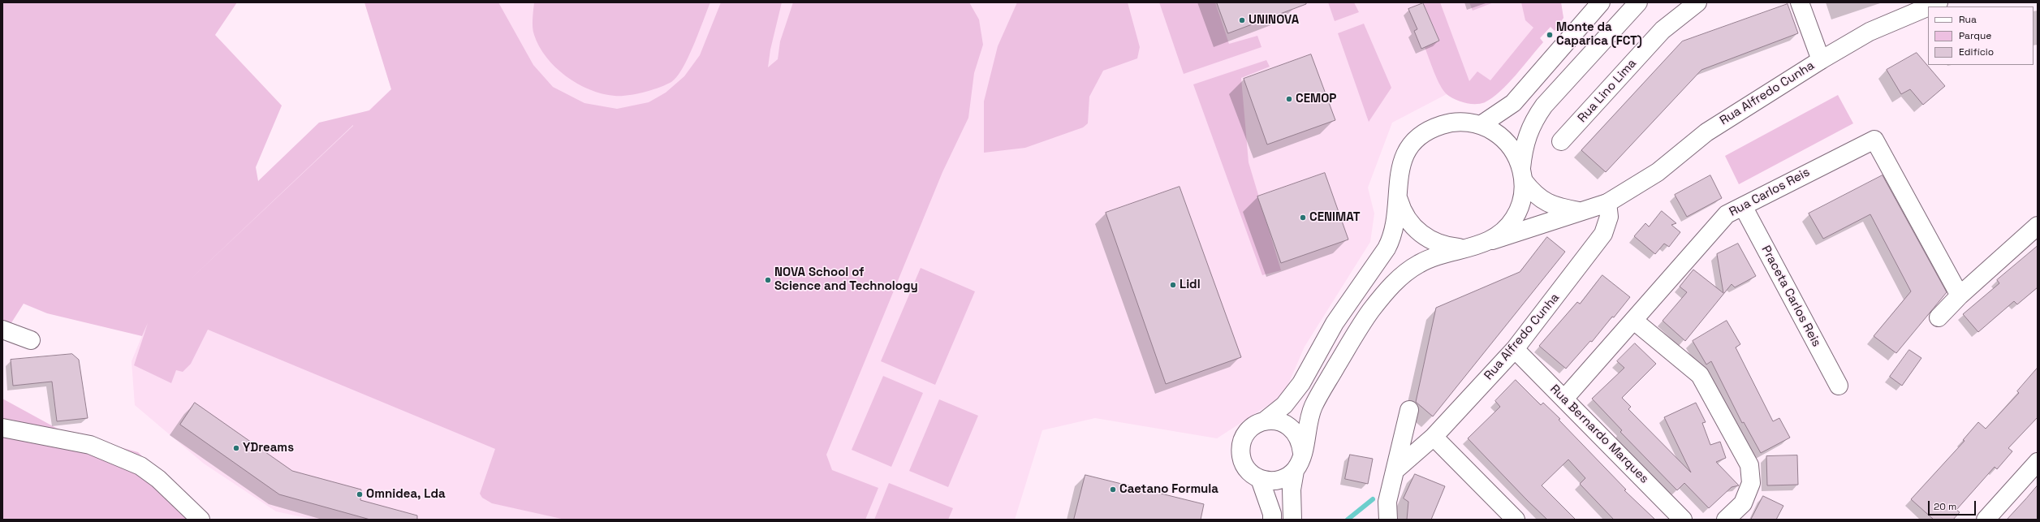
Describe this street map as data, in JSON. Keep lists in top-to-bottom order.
{
  "streets": {
    "street": [
      "Rua Lino Lima",
      "Rua Alfredo Cunha",
      "Rua Carlos Reis",
      "Praceta Carlos Reis",
      "Rua Bernardo Marques"
    ]
  },
  "crossings": [
    ["Rua Alfredo Cunha", "Rua Bernardo Marques"],
    ["Rua Carlos Reis", "Praceta Carlos Reis"],
    ["Rua Carlos Reis", "Rua Bernardo Marques"]
  ],
  "places": [
    "UNINOVA",
    "Monte da Caparica (FCT)",
    "CEMOP",
    "CENIMAT",
    "NOVA School of Science and Technology",
    "Lidl",
    "YDreams",
    "Caetano Formula",
    "Omnidea, Lda"
  ],
  "legend": ["Rua", "Parque", "Edifício"],
  "scale_bar": "20 m"
}
